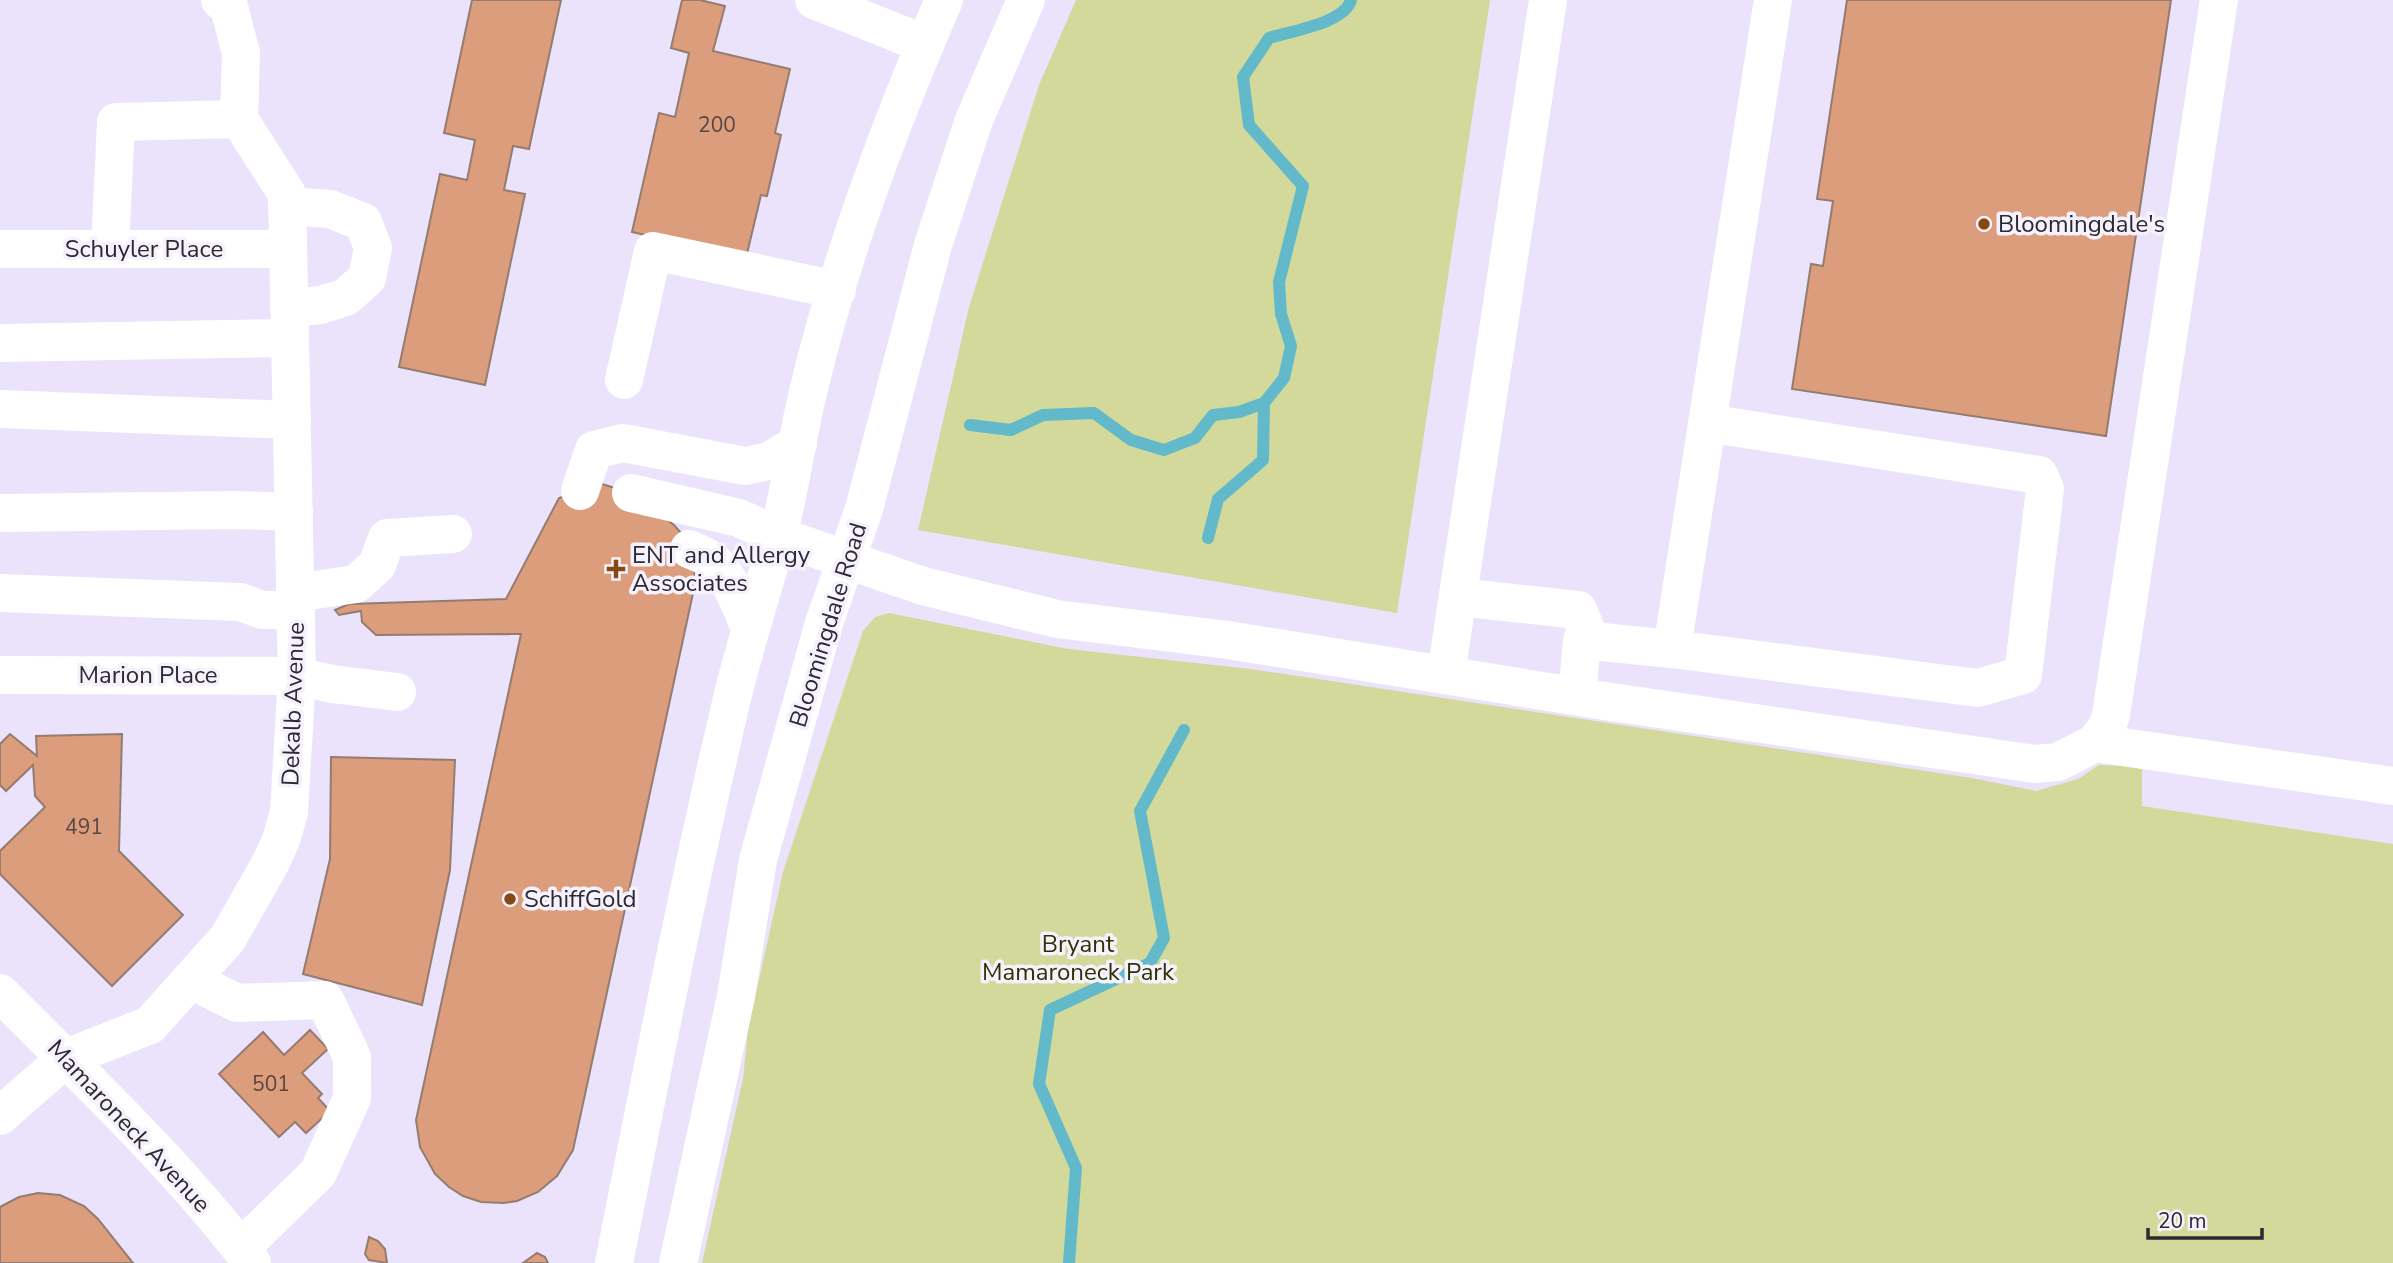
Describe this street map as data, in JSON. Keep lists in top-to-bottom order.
{
  "streets": {
    "main road": [
      "Schuyler Place",
      "Bloomingdale Road",
      "Marion Place",
      "Dekalb Avenue",
      "Mamaroneck Avenue"
    ]
  },
  "crossings": [
    ["Schuyler Place", "Dekalb Avenue"],
    ["Marion Place", "Dekalb Avenue"],
    ["Dekalb Avenue", "Mamaroneck Avenue"]
  ],
  "parks": ["Bryant Mamaroneck Park"],
  "places": {
    "other": ["Bloomingdale's", "SchiffGold"],
    "health": ["ENT and Allergy Associates"]
  },
  "house_numbers": ["200", "491", "501"],
  "scale_bar": "20 m"
}
